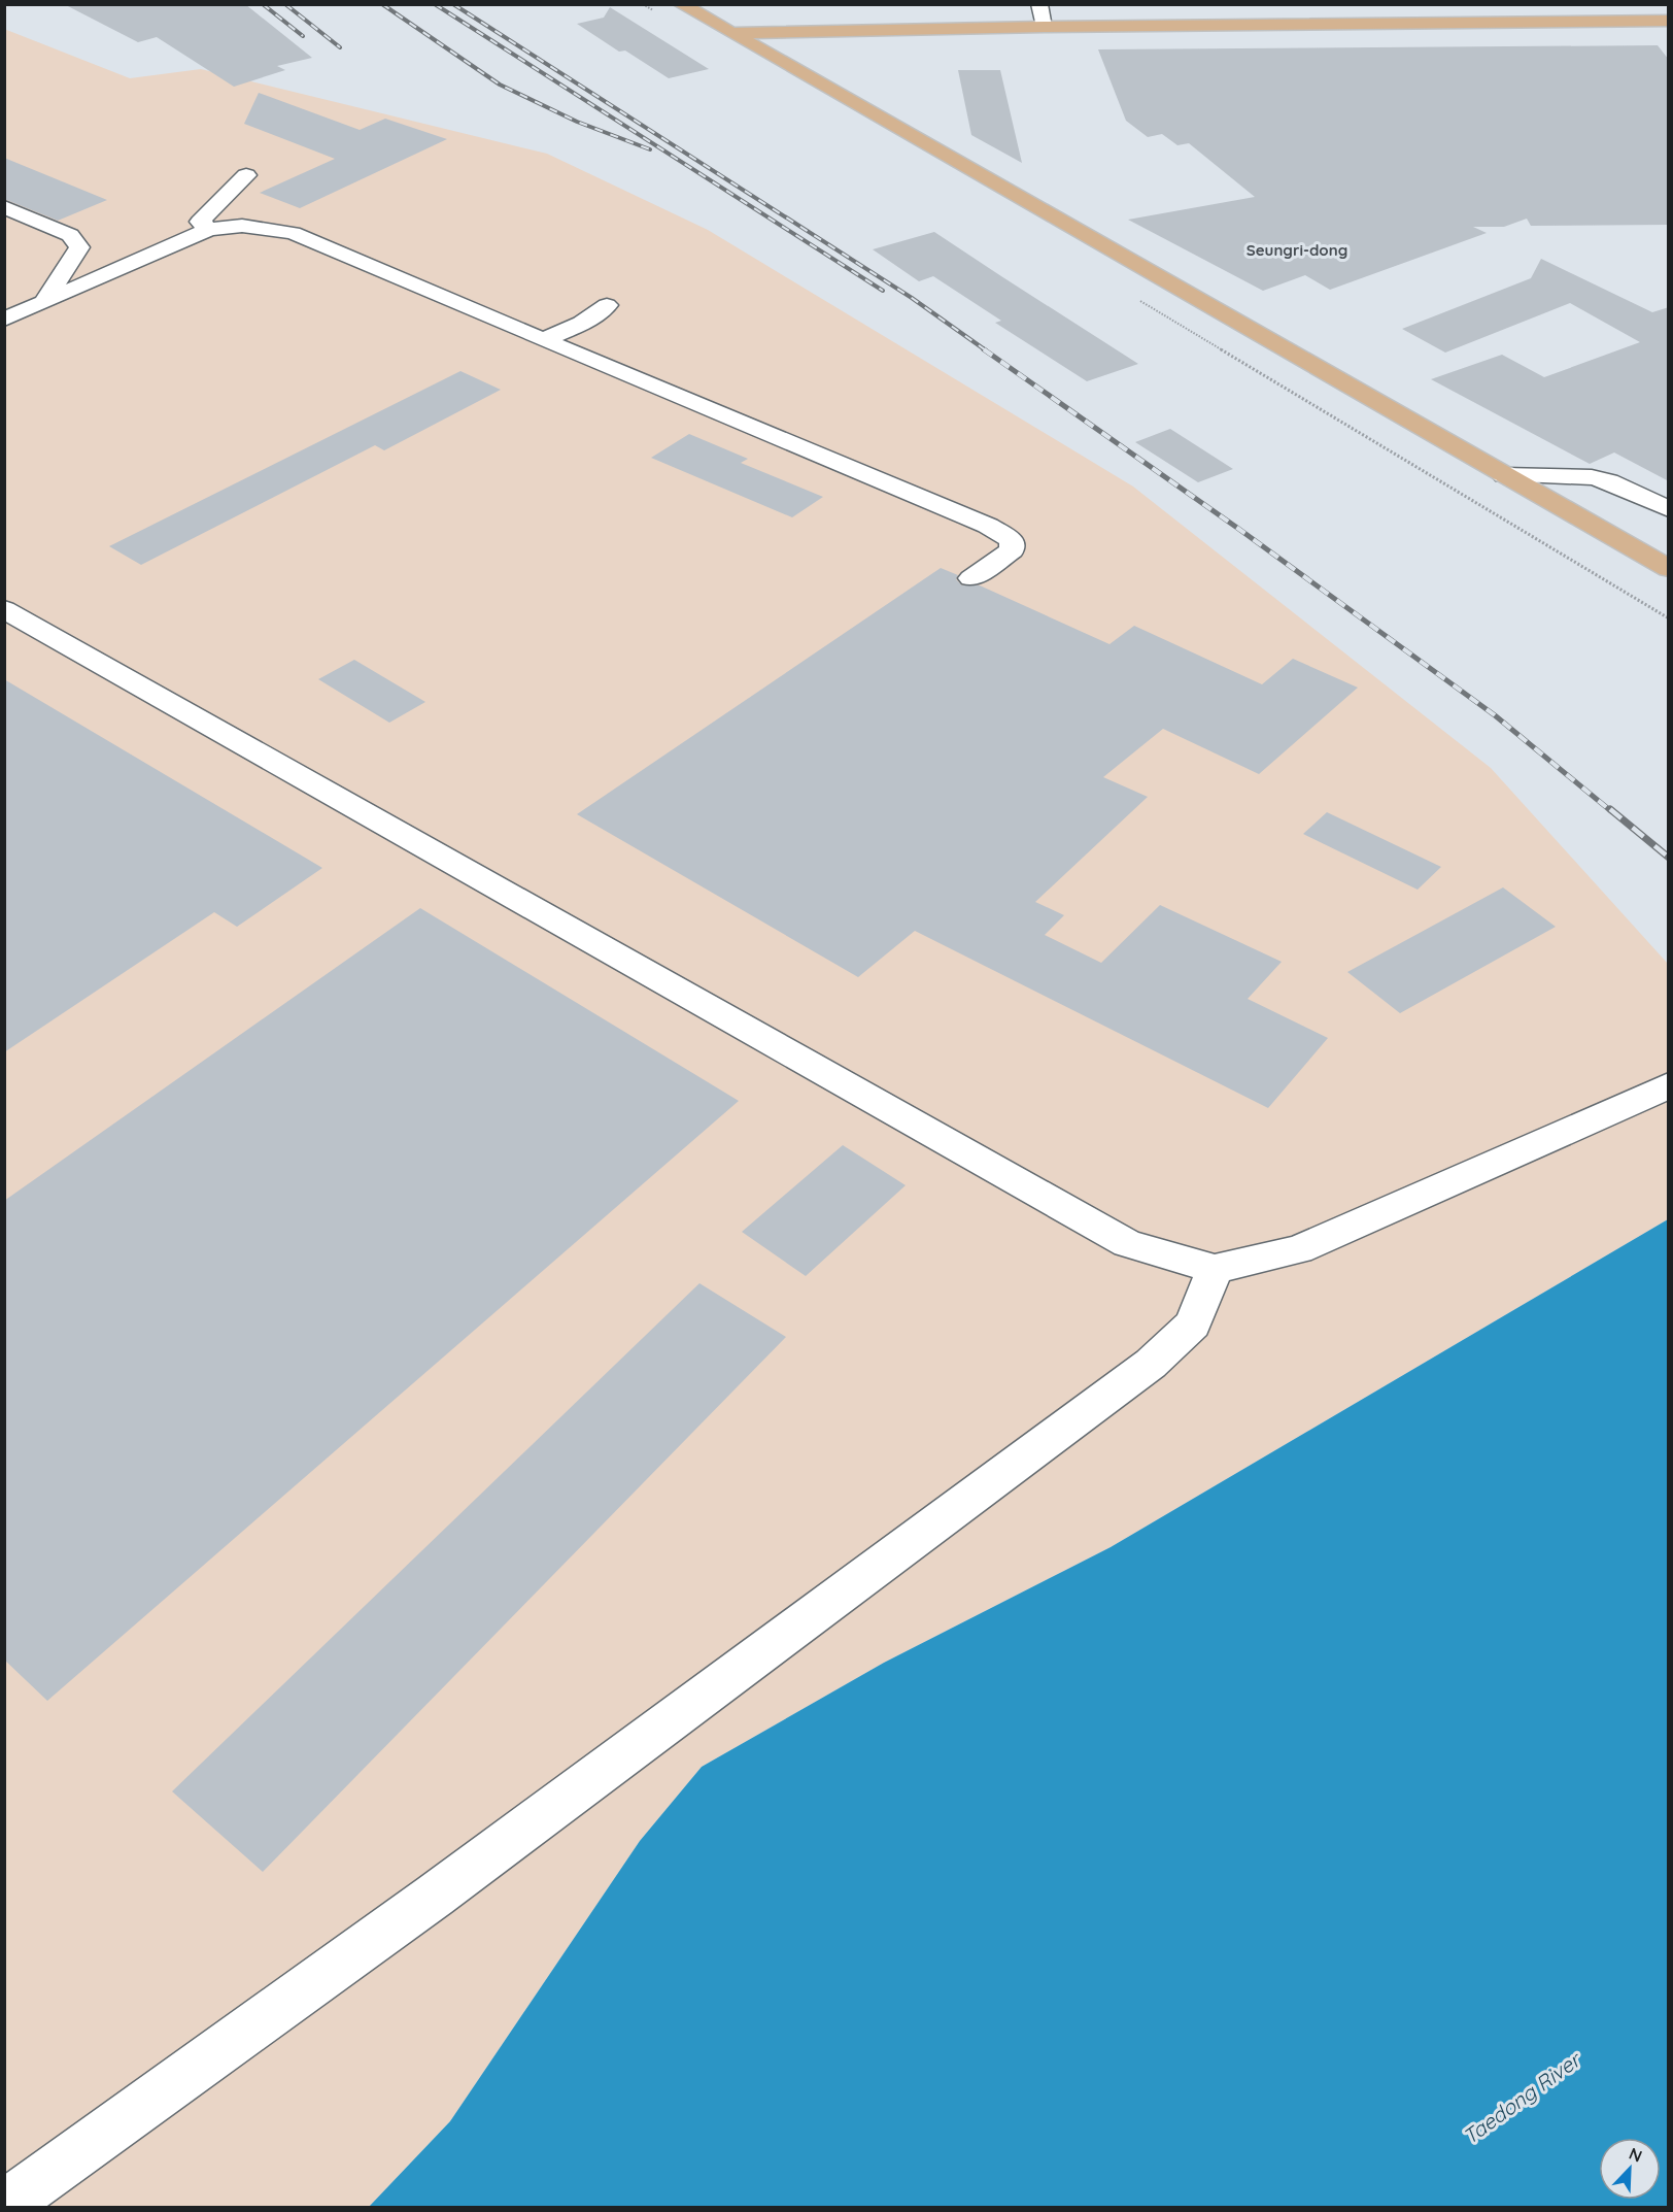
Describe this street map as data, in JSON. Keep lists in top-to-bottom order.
{
  "districts": ["Seungri-dong"],
  "water": ["Taedong River"],
  "north": "top right"
}
